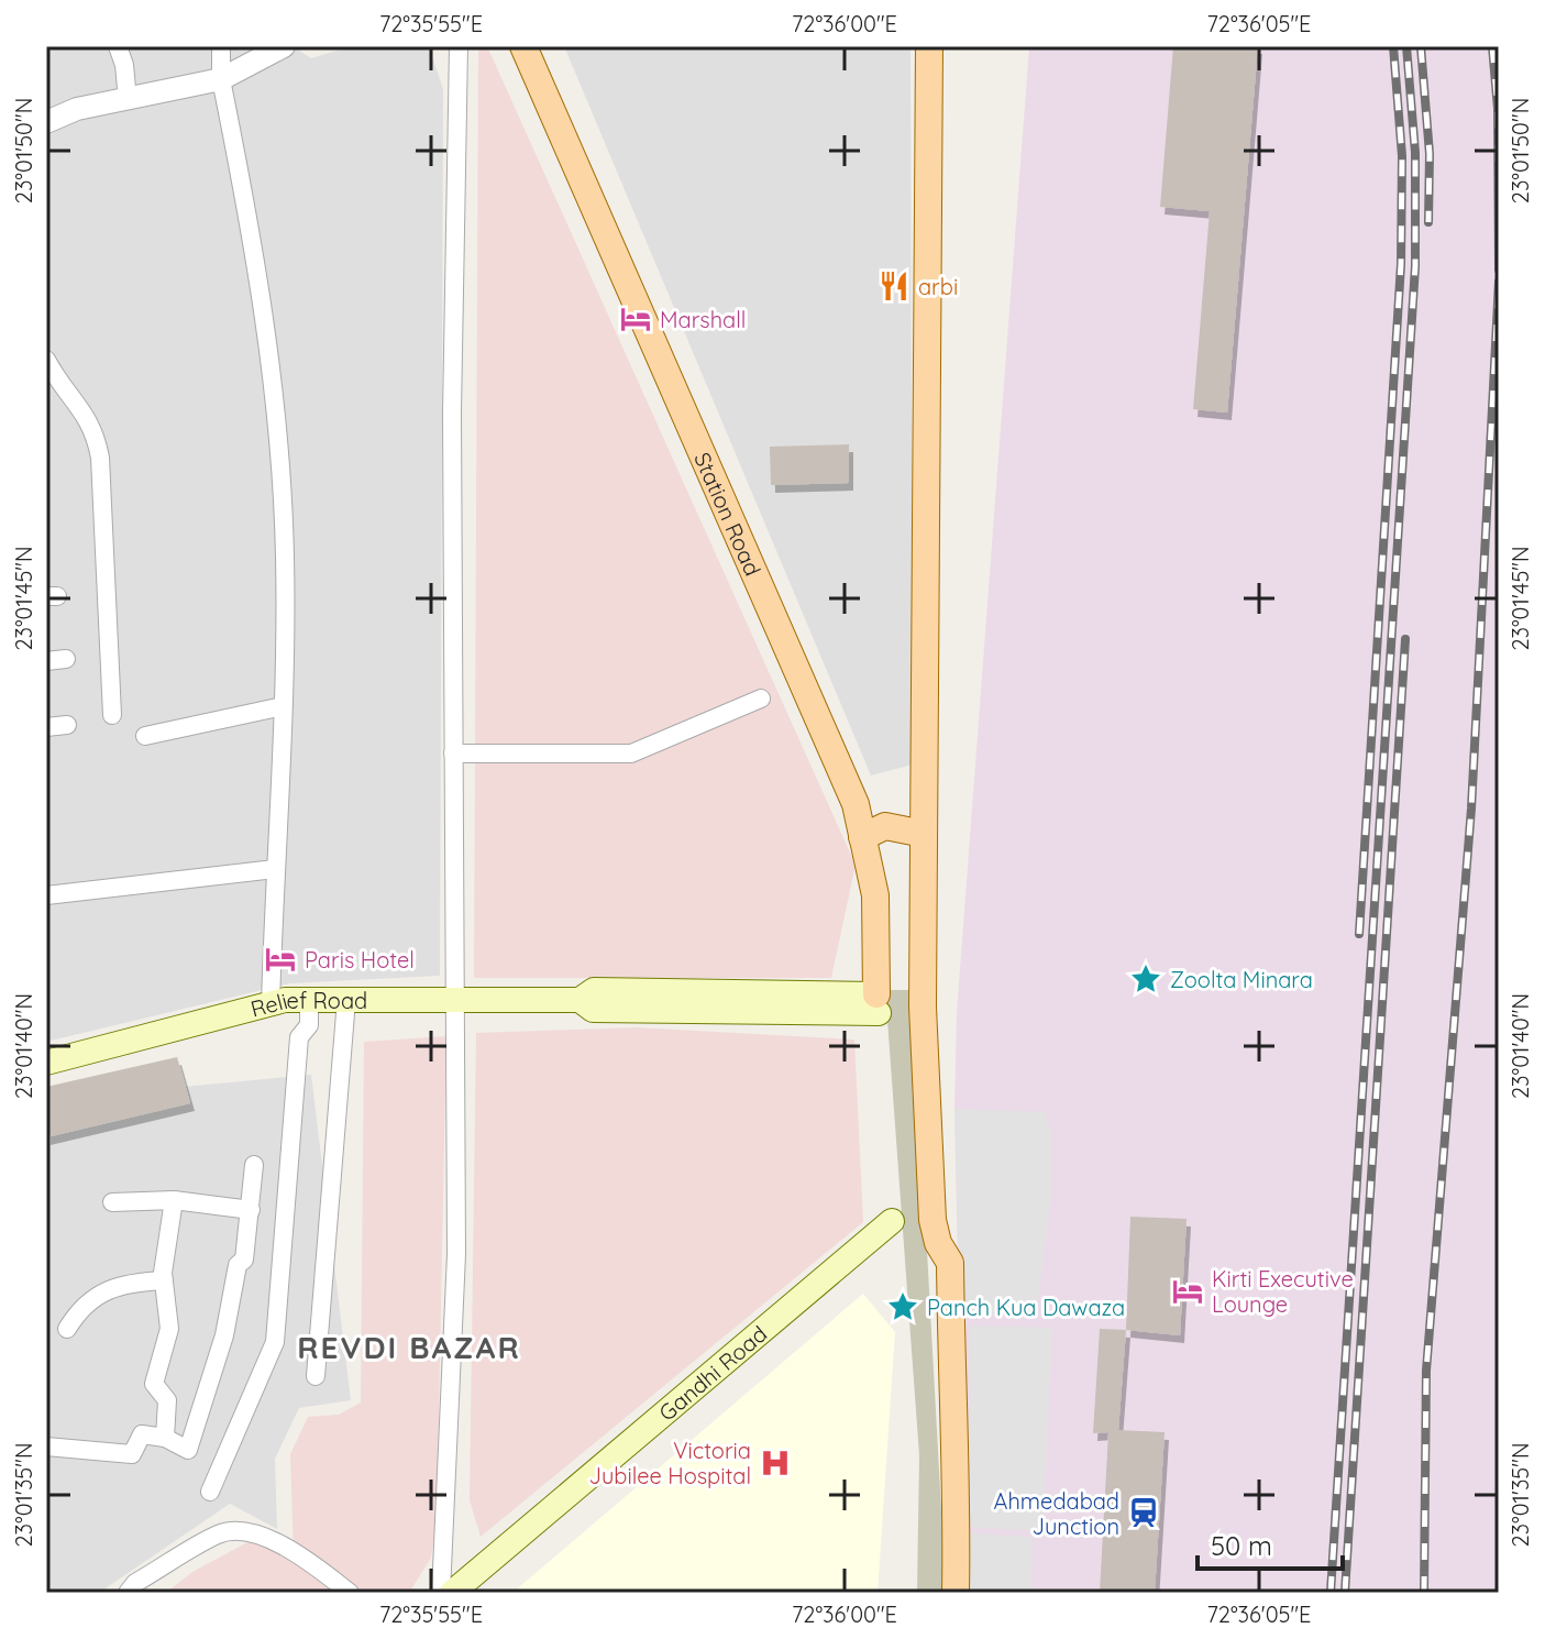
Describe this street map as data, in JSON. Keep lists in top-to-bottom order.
{
  "streets": {
    "main road": ["Station Road", "Relief Road", "Gandhi Road"]
  },
  "crossings": [
    ["Station Road", "Relief Road"]
  ],
  "districts": ["REVDI BAZAR"],
  "places": {
    "restaurant": ["arbi"],
    "hotel": ["Marshall", "Paris Hotel", "Kirti Executive Lounge"],
    "place": ["Zoolta Minara", "Panch Kua Dawaza"],
    "hospital": ["Victoria Jubilee Hospital"],
    "station": ["Ahmedabad Junction"]
  },
  "scale_bar": "50 m",
  "coordinates": [
    "72°35'55\"E",
    "72°36'00\"E",
    "72°36'05\"E",
    "23°01'50\"N",
    "23°01'45\"N",
    "23°01'40\"N",
    "23°01'35\"N"
  ]
}
